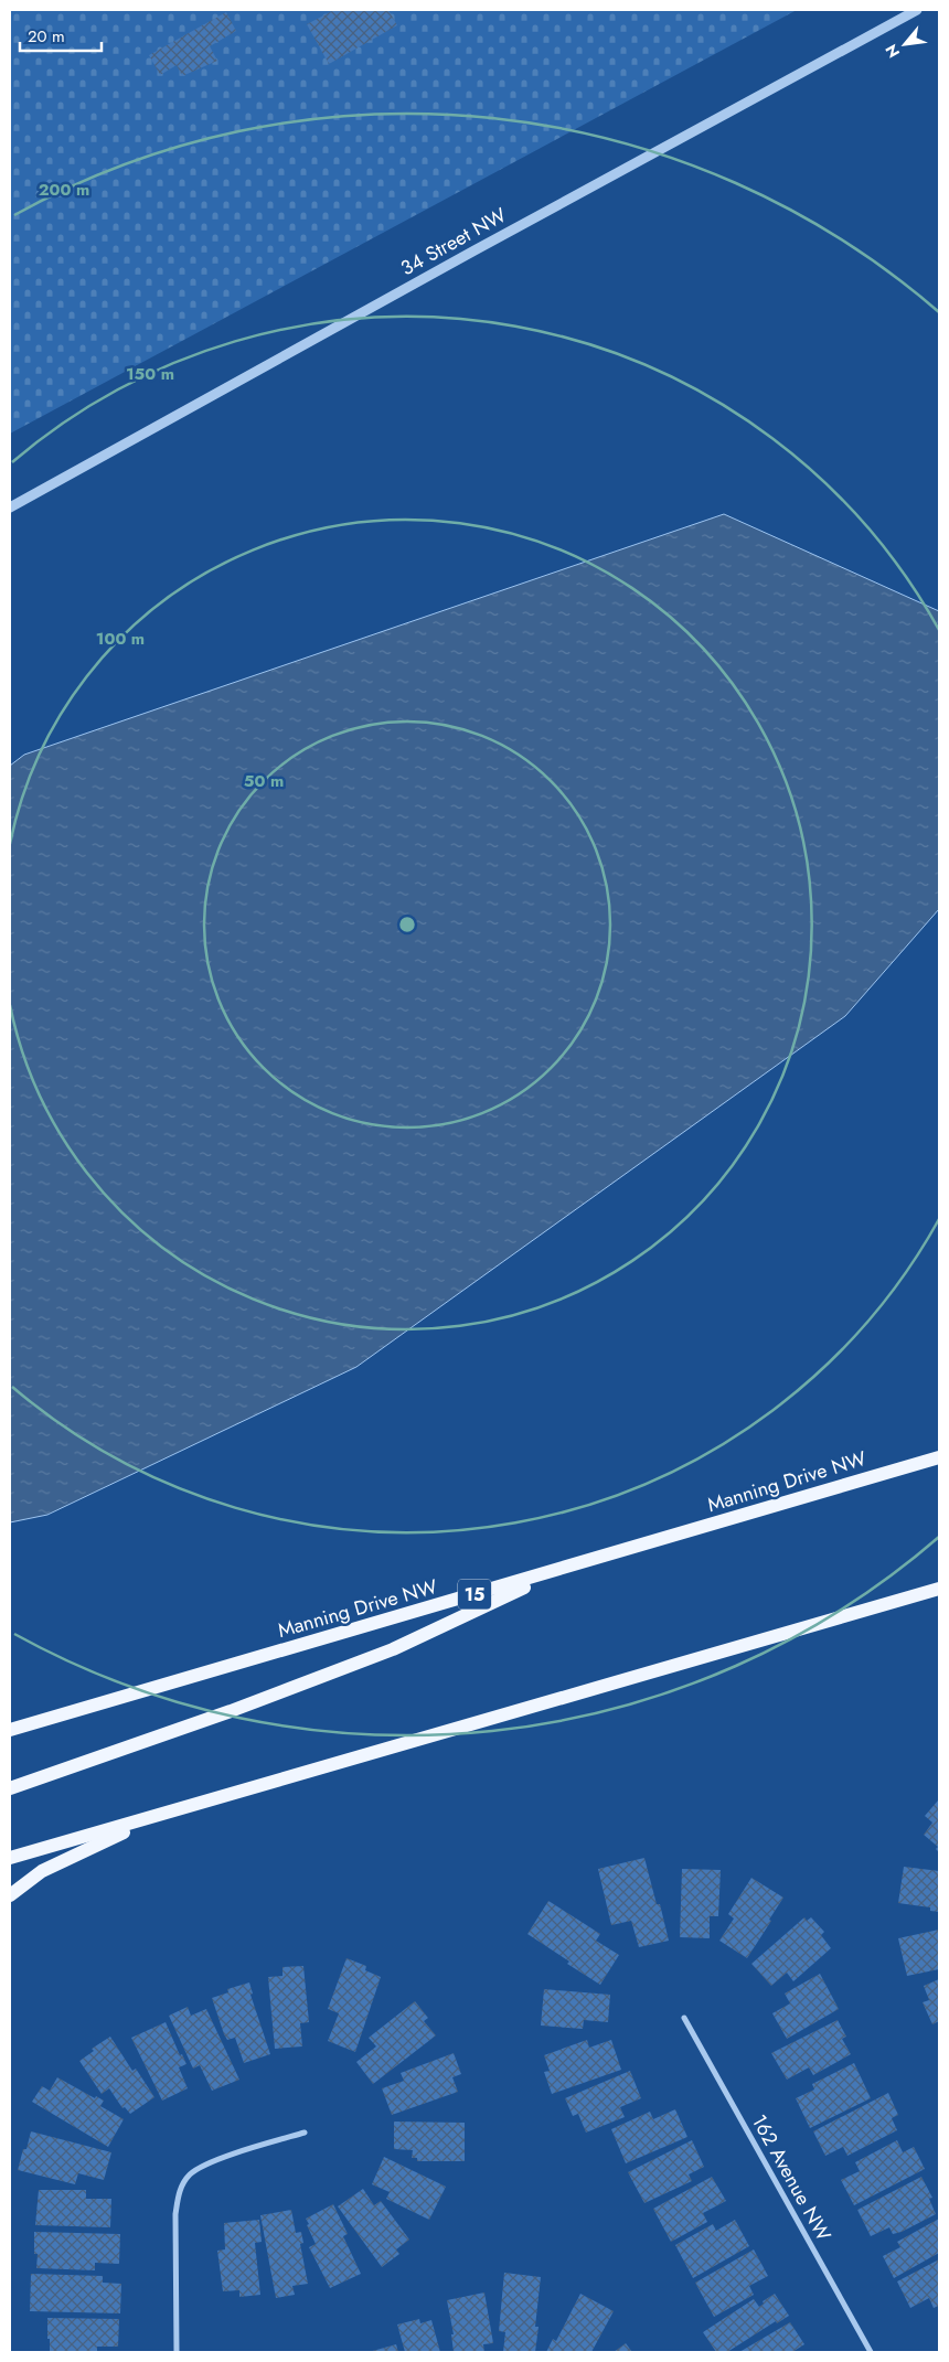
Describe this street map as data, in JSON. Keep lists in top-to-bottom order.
{
  "streets": {
    "main road": ["Manning Drive NW", "15"],
    "street": ["34 Street NW", "162 Avenue NW"]
  },
  "scale_bar": "20 m",
  "north": "bottom left",
  "rings": [
    "200 m",
    "150 m",
    "100 m",
    "50 m"
  ]
}
